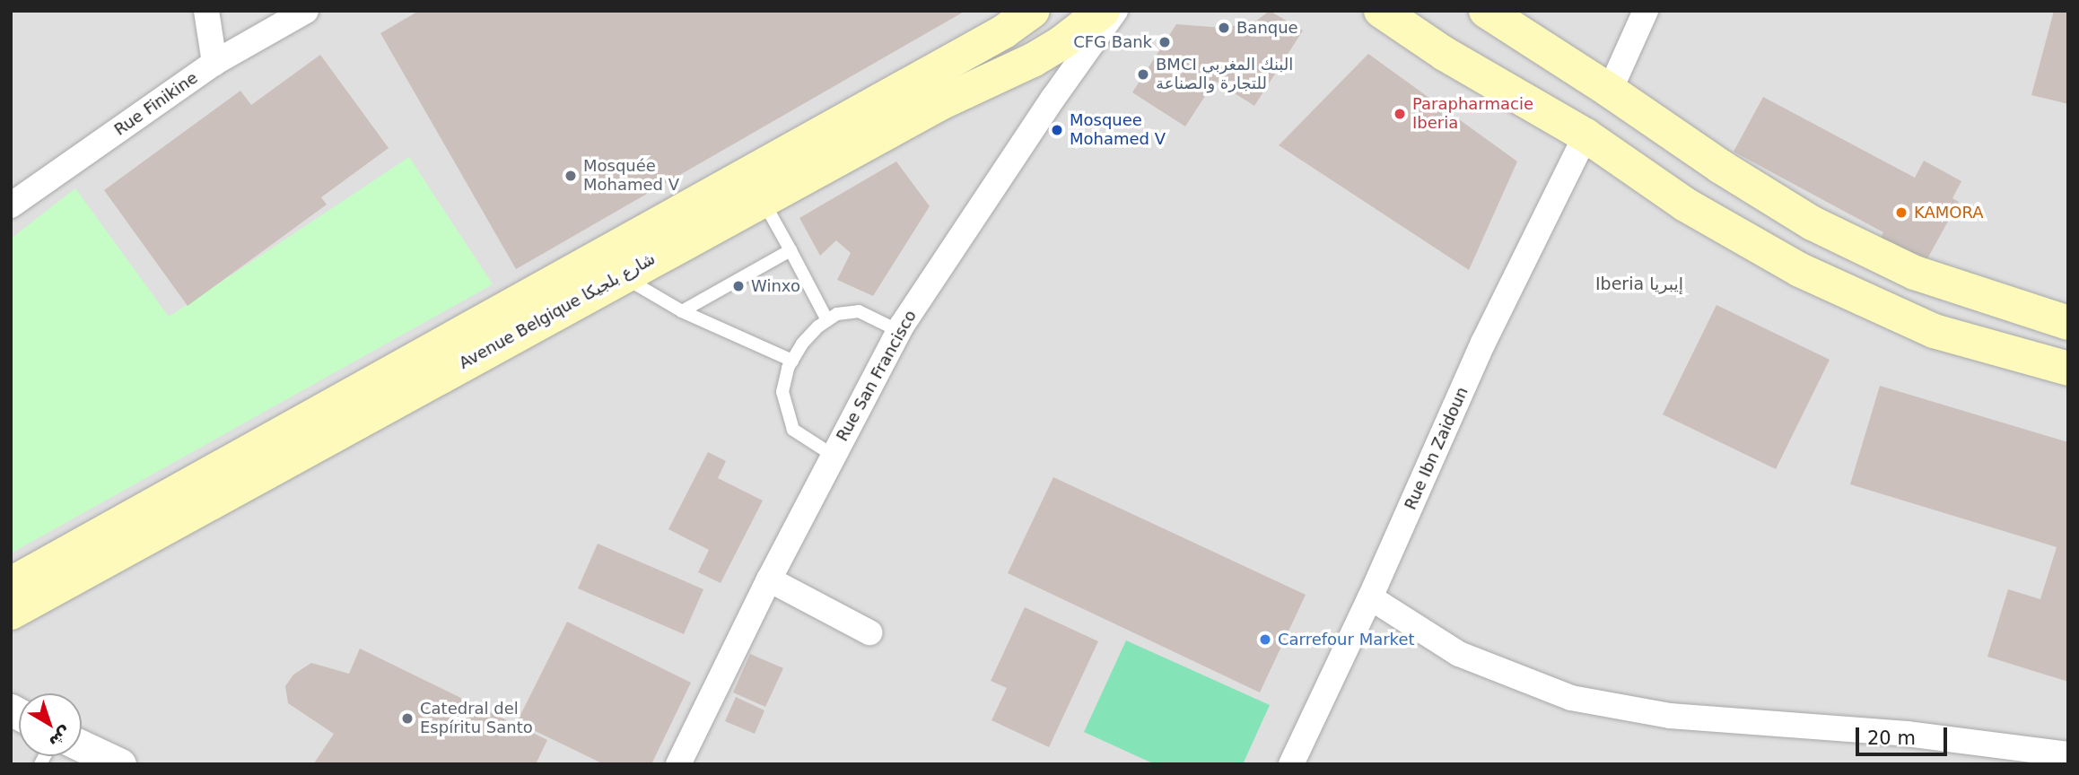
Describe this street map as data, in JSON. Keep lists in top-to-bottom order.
{
  "streets": {
    "main road": ["Avenue Belgique شارع بلجيكا"],
    "street": ["Rue Finikine", "Rue San Francisco", "Rue Ibn Zaidoun"]
  },
  "districts": ["Iberia إيبريا"],
  "places": [
    "Banque",
    "CFG Bank",
    "BMCI البنك المغربي للتجارة والصناعة",
    "Parapharmacie Iberia",
    "Mosquee Mohamed V",
    "Mosquée Mohamed V",
    "KAMORA",
    "Winxo",
    "Carrefour Market",
    "Catedral del Espíritu Santo"
  ],
  "scale_bar": "20 m",
  "north": "bottom right"
}
